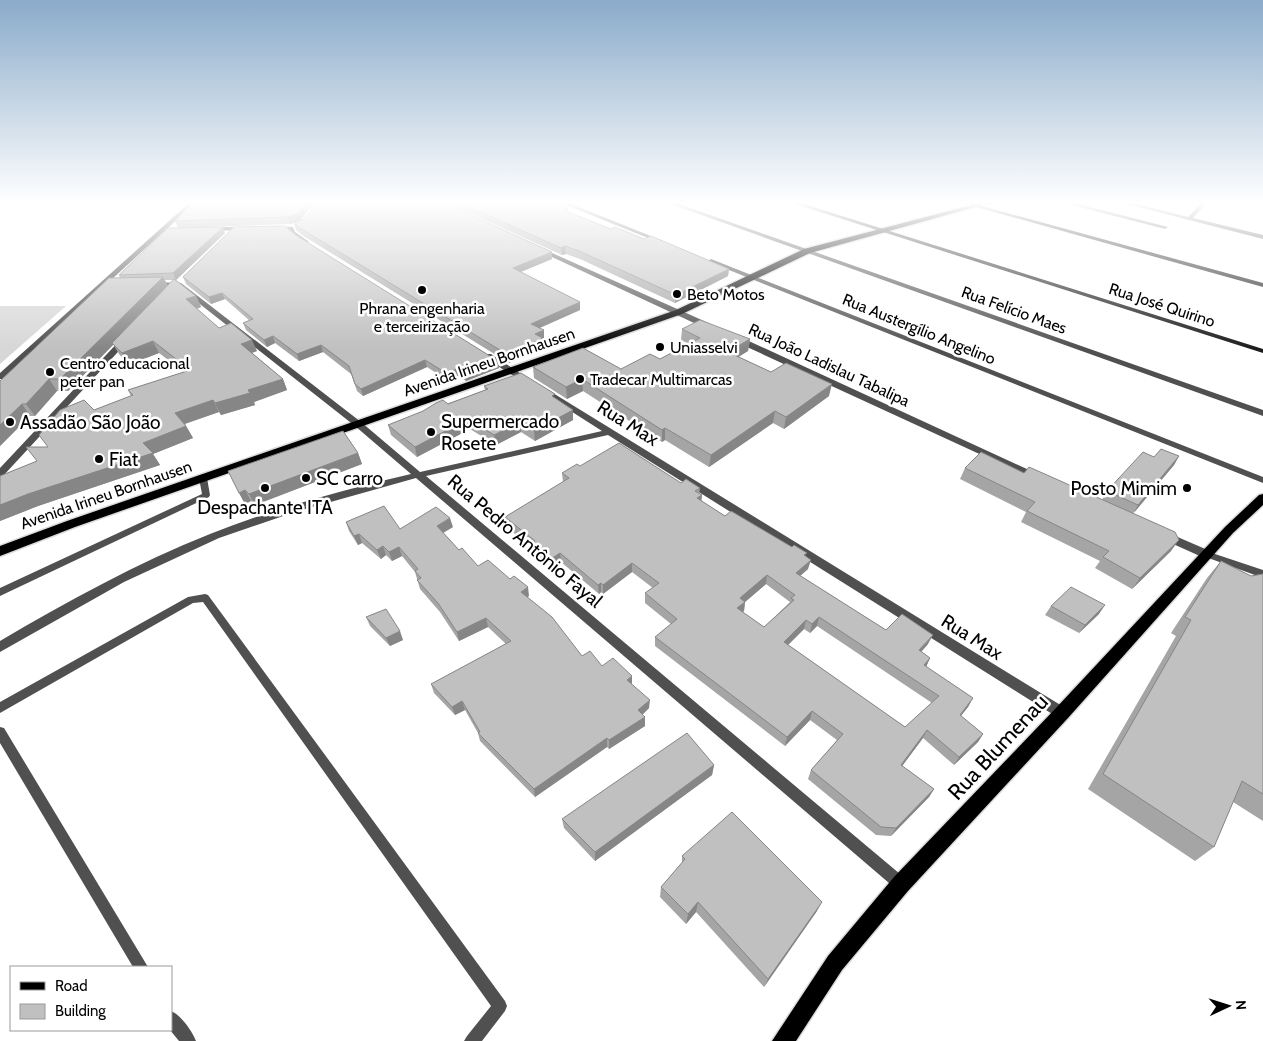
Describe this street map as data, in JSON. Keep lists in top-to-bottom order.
{
  "streets": {
    "main road": ["Rua José Quirino", "Avenida Irineu Bornhausen", "Rua Blumenau"],
    "street": [
      "Rua Felício Maes",
      "Rua Austergílio Angelino",
      "Rua João Ladislau Tabalipa",
      "Rua Max",
      "Rua Pedro Antônio Fayal"
    ]
  },
  "crossings": [
    ["Rua Austergílio Angelino", "Avenida Irineu Bornhausen"],
    ["Avenida Irineu Bornhausen", "Rua João Ladislau Tabalipa"],
    ["Avenida Irineu Bornhausen", "Rua Max"],
    ["Avenida Irineu Bornhausen", "Rua Pedro Antônio Fayal"],
    ["Rua Max", "Rua Blumenau"],
    ["Rua Pedro Antônio Fayal", "Rua Blumenau"]
  ],
  "places": [
    "Phrana engenharia e terceirização",
    "Beto Motos",
    "Uniasselvi",
    "Centro educacional peter pan",
    "Tradecar Multimarcas",
    "Assadão São João",
    "Supermercado Rosete",
    "Fiat",
    "SC carro",
    "Despachante ITA",
    "Posto Mimim"
  ],
  "legend": ["Road", "Building"],
  "north": "right"
}
